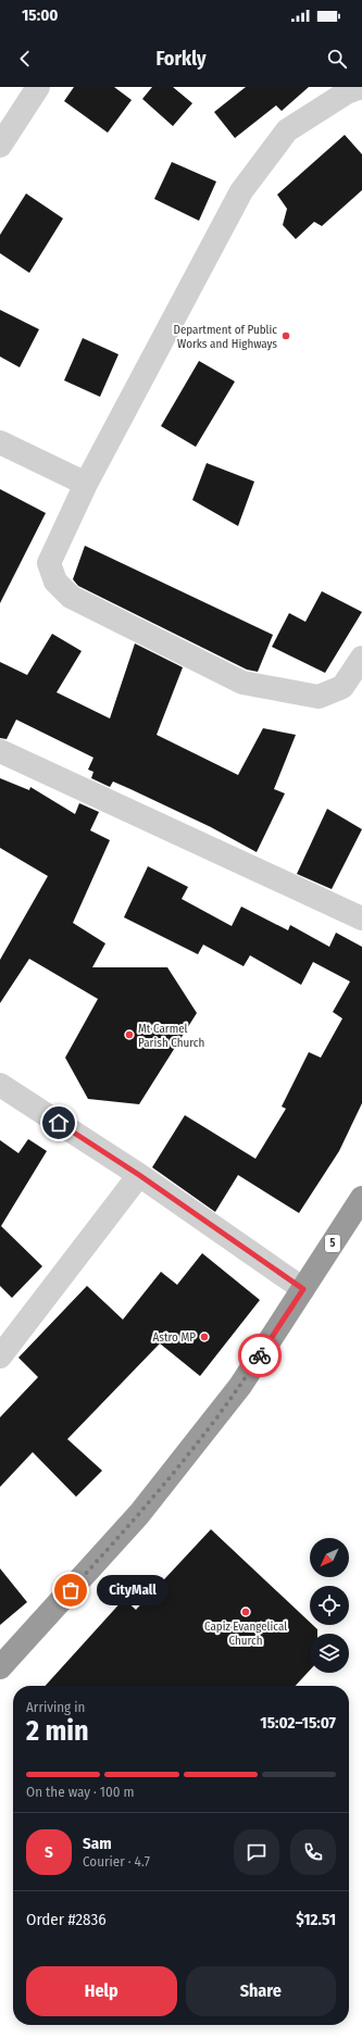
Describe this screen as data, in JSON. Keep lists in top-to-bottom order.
{
  "streets": {
    "highway": ["5"]
  },
  "places": [
    "Department of Public Works and Highways",
    "Mt Carmel Parish Church",
    "Astro MP",
    "CityMall",
    "Capiz Evangelical Church"
  ],
  "north": "bottom left",
  "page": {
    "status": "15:00",
    "header": "Forkly",
    "bubble": "CityMall",
    "heading": ["2 min", "Arriving in", "15:02–15:07"],
    "panel": [
      "Sam",
      "Courier · 4.7",
      "Order #2836",
      "$12.51"
    ],
    "bar": "On the way · 100 m",
    "round": "S",
    "buttons": ["Help", "Share"]
  }
}
